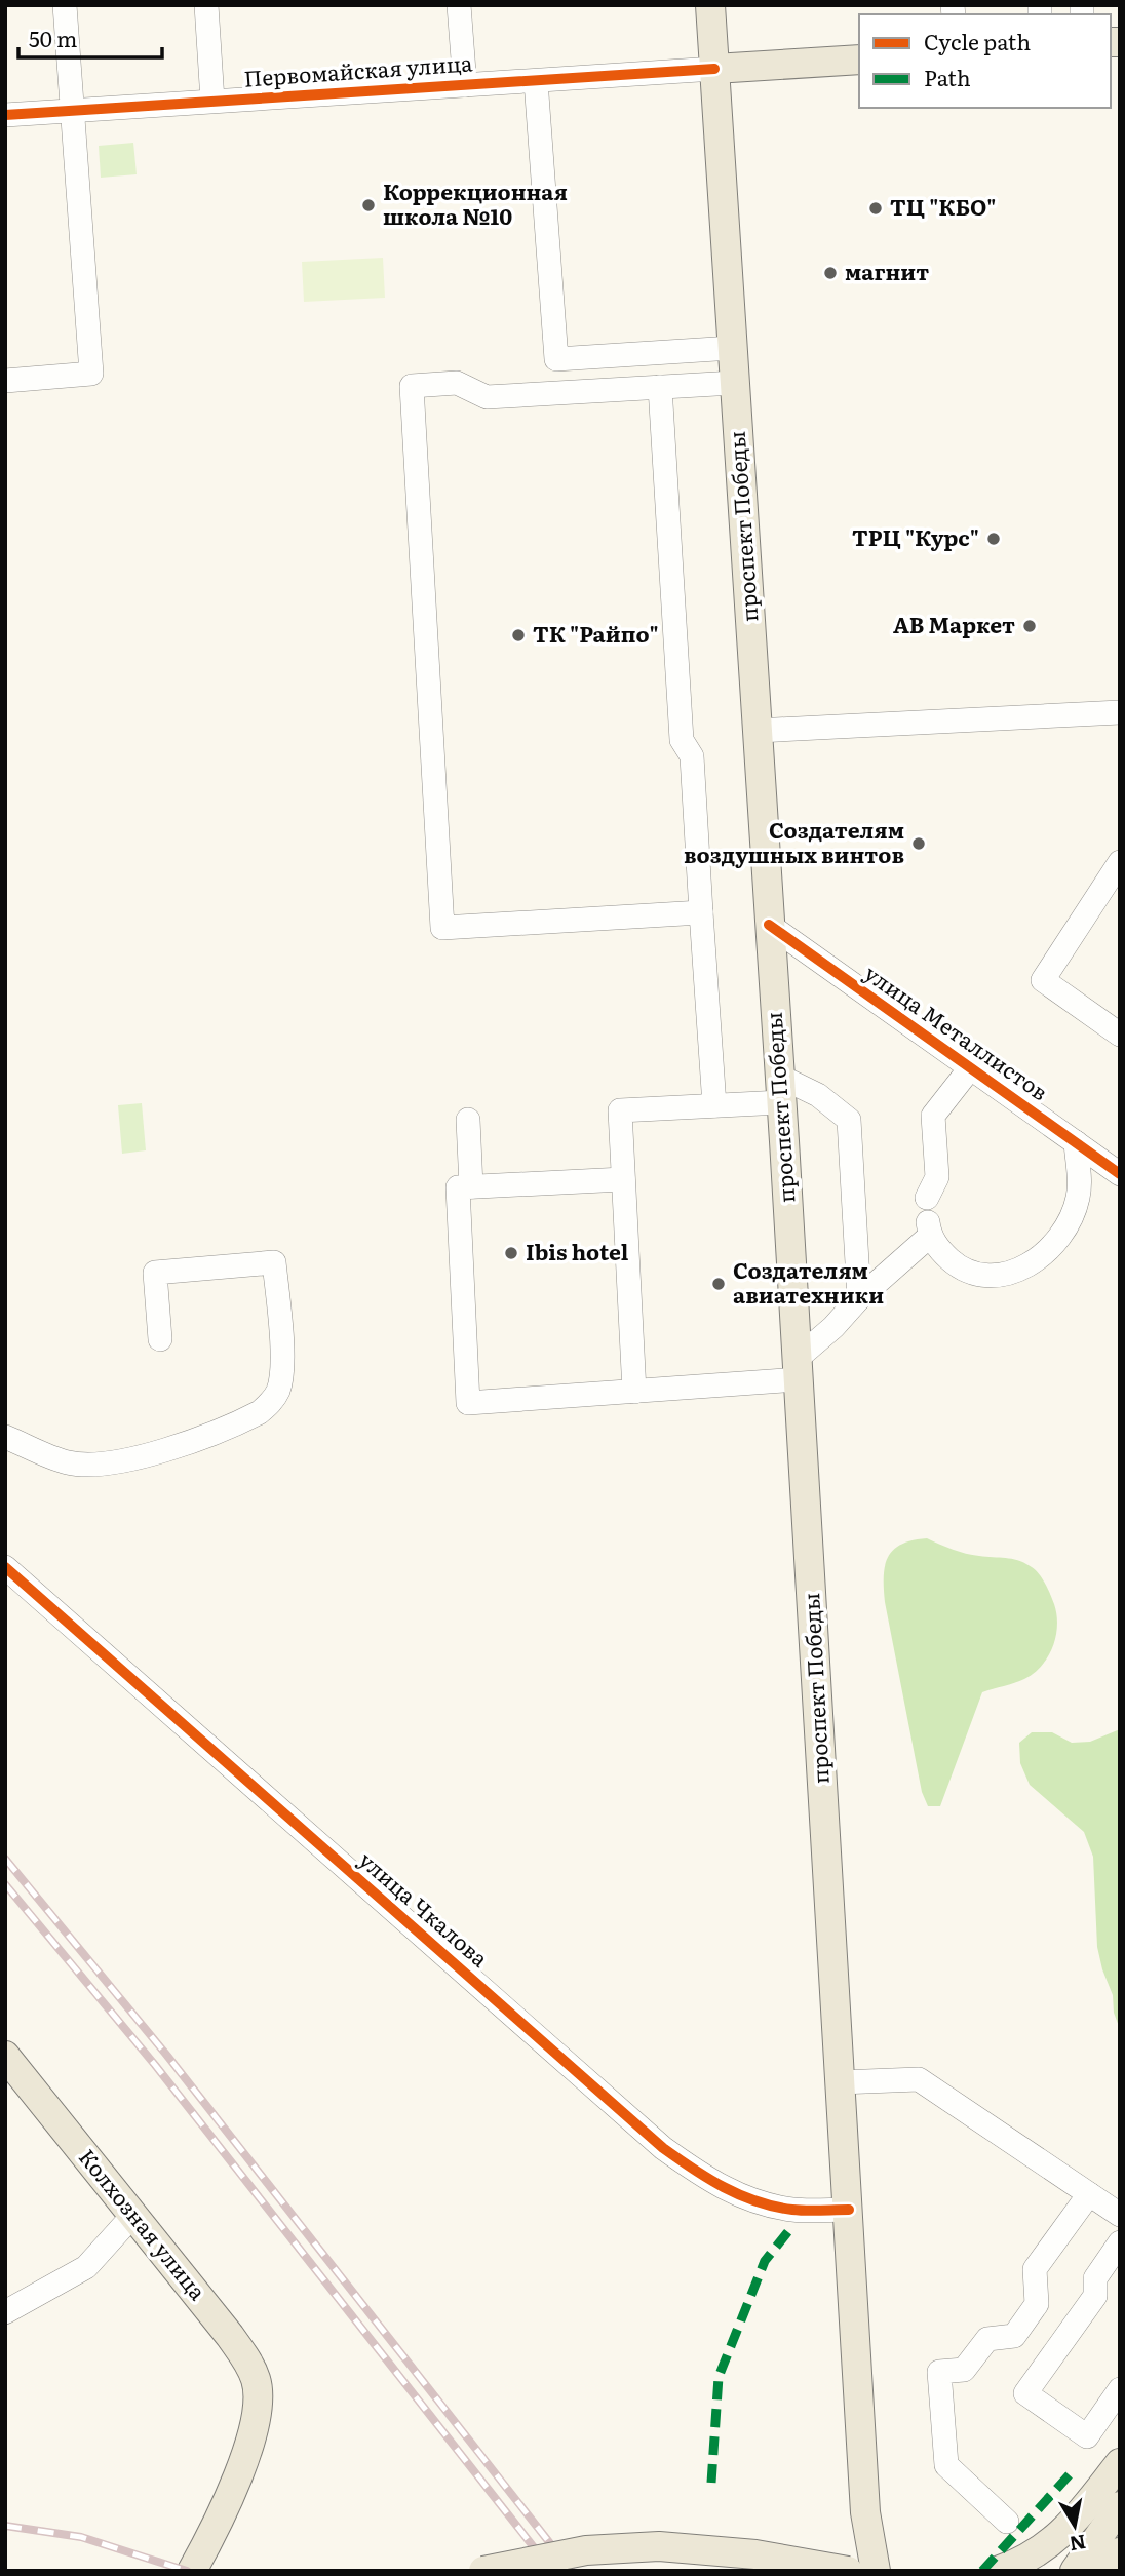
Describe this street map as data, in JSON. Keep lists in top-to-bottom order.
{
  "streets": {
    "main road": ["Первомайская улица", "проспект Победы", "Колхозная улица"],
    "street": ["улица Металлистов", "улица Чкалова"]
  },
  "crossings": [
    ["Первомайская улица", "проспект Победы"],
    ["проспект Победы", "улица Металлистов"],
    ["проспект Победы", "улица Чкалова"]
  ],
  "places": [
    "Коррекционная школа №10",
    "ТЦ \"КБО\"",
    "магнит",
    "ТРЦ \"Курс\"",
    "АВ Маркет",
    "ТК \"Райпо\"",
    "Создателям воздушных винтов",
    "Ibis hotel",
    "Создателям авиатехники"
  ],
  "legend": ["Cycle path", "Path"],
  "scale_bar": "50 m",
  "north": "bottom"
}
